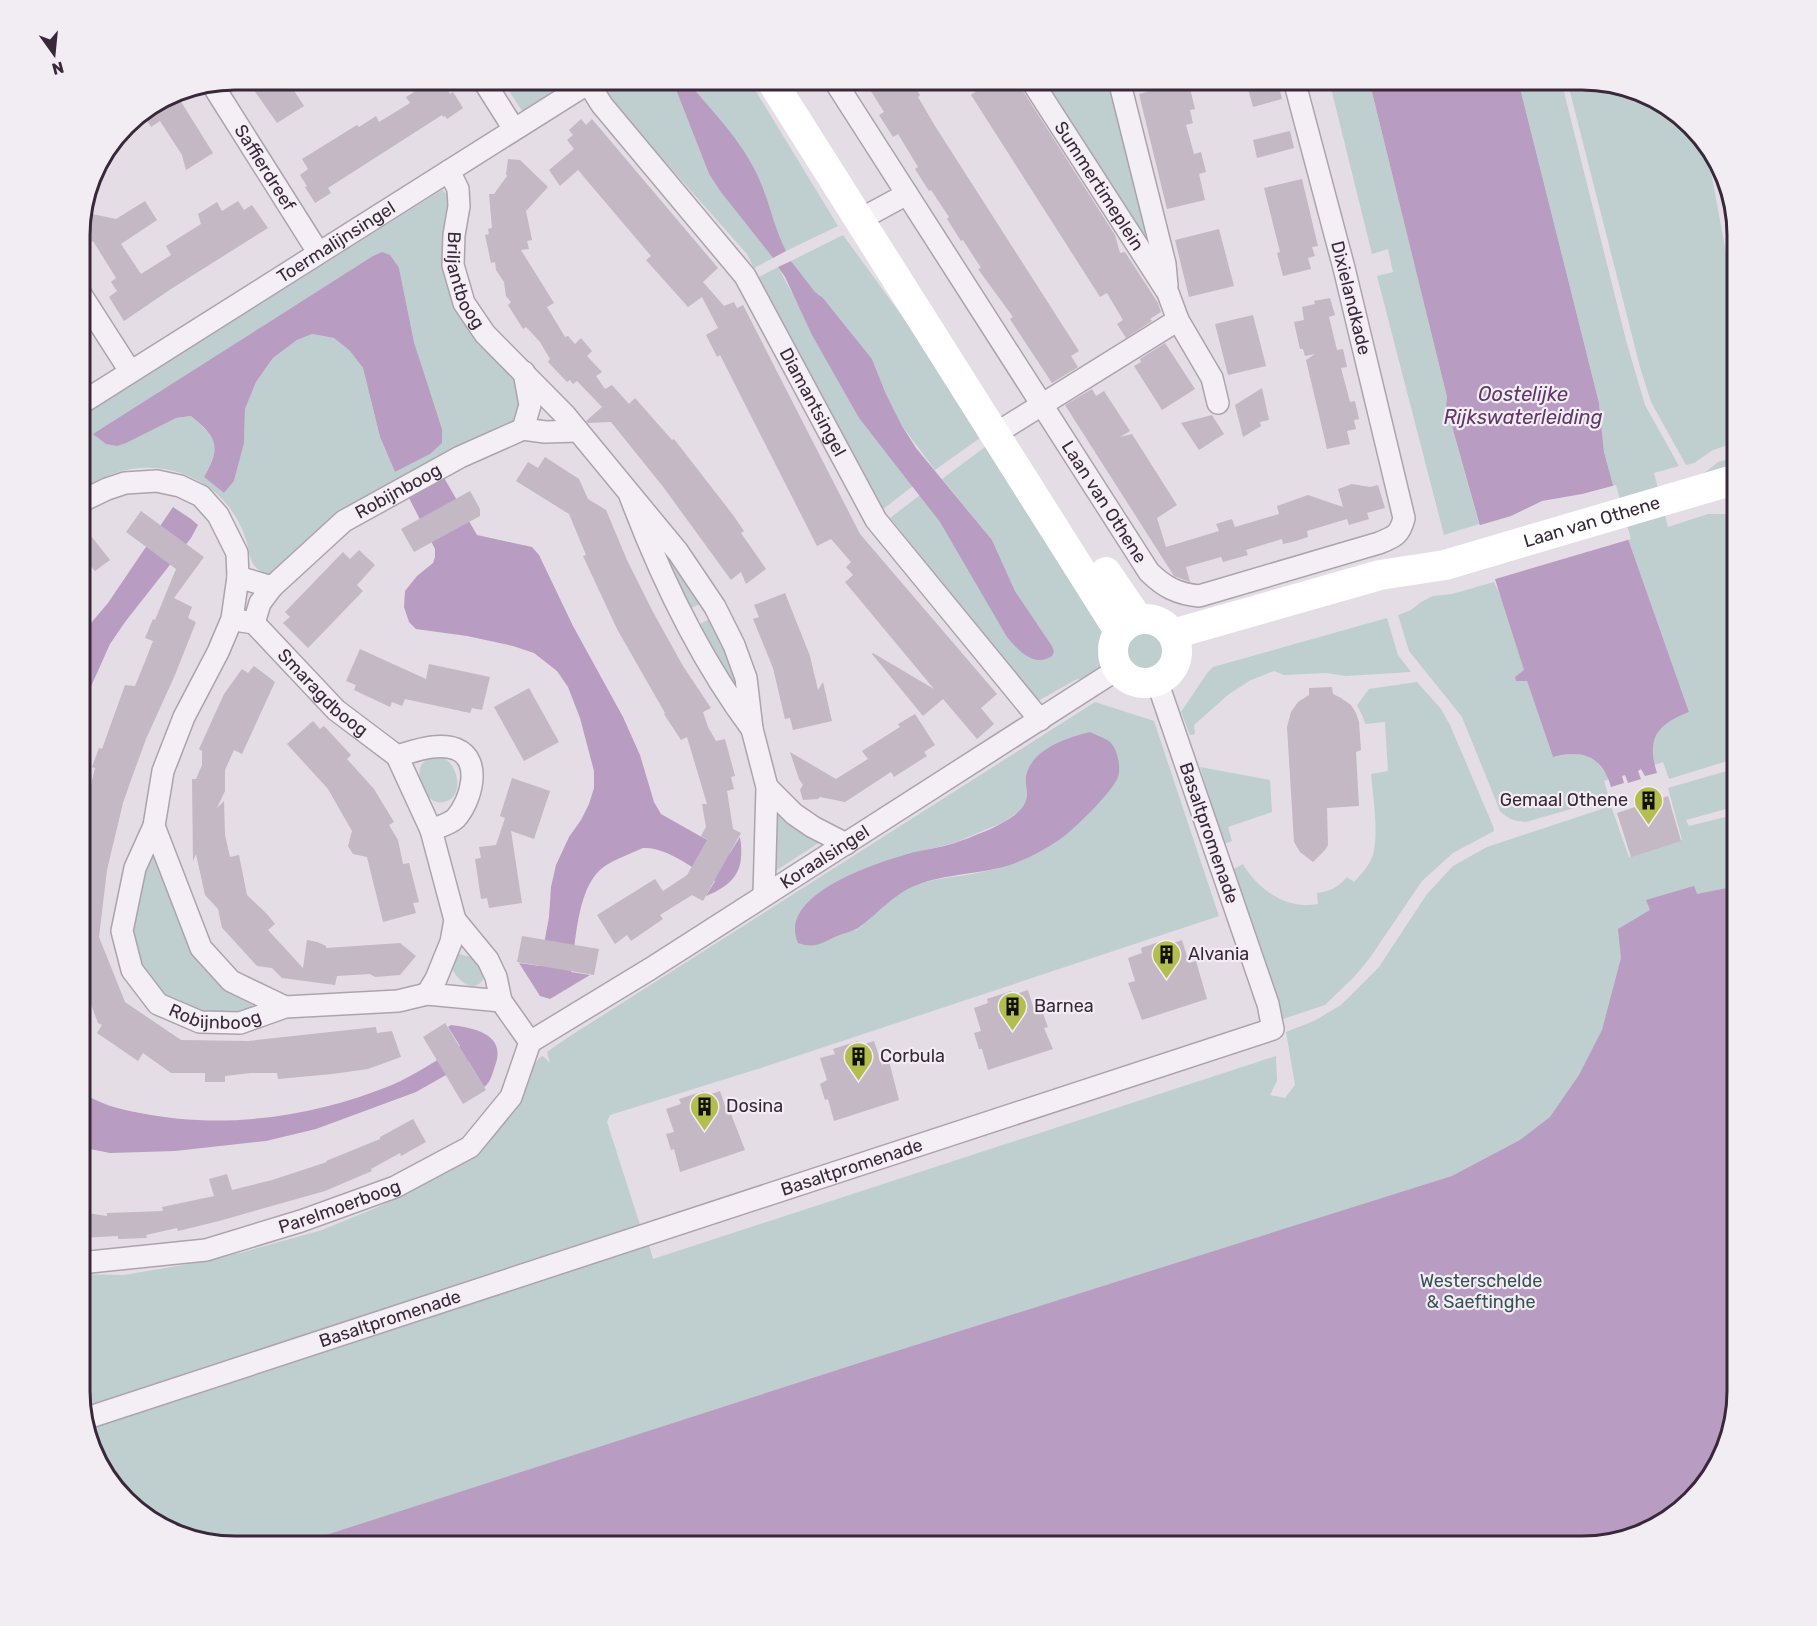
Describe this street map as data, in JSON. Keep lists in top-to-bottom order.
{
  "streets": {
    "street": [
      "Saffierdreef",
      "Summertimeplein",
      "Toermalijnsingel",
      "Briljantboog",
      "Dixielandkade",
      "Diamantsingel",
      "Robijnboog",
      "Laan van Othene",
      "Smaragdboog",
      "Basaltpromenade",
      "Koraalsingel",
      "Parelmoerboog"
    ]
  },
  "crossings": [
    ["Saffierdreef", "Toermalijnsingel"],
    ["Toermalijnsingel", "Briljantboog"],
    ["Briljantboog", "Robijnboog"],
    ["Briljantboog", "Koraalsingel"],
    ["Dixielandkade", "Laan van Othene"],
    ["Diamantsingel", "Koraalsingel"],
    ["Robijnboog", "Smaragdboog"],
    ["Laan van Othene", "Basaltpromenade"],
    ["Laan van Othene", "Koraalsingel"],
    ["Basaltpromenade", "Koraalsingel"],
    ["Koraalsingel", "Parelmoerboog"]
  ],
  "water": ["Oostelijke Rijkswaterleiding"],
  "parks": ["Westerschelde & Saeftinghe"],
  "places": {
    "building": [
      "Gemaal Othene",
      "Alvania",
      "Barnea",
      "Corbula",
      "Dosina"
    ]
  },
  "north": "bottom"
}
